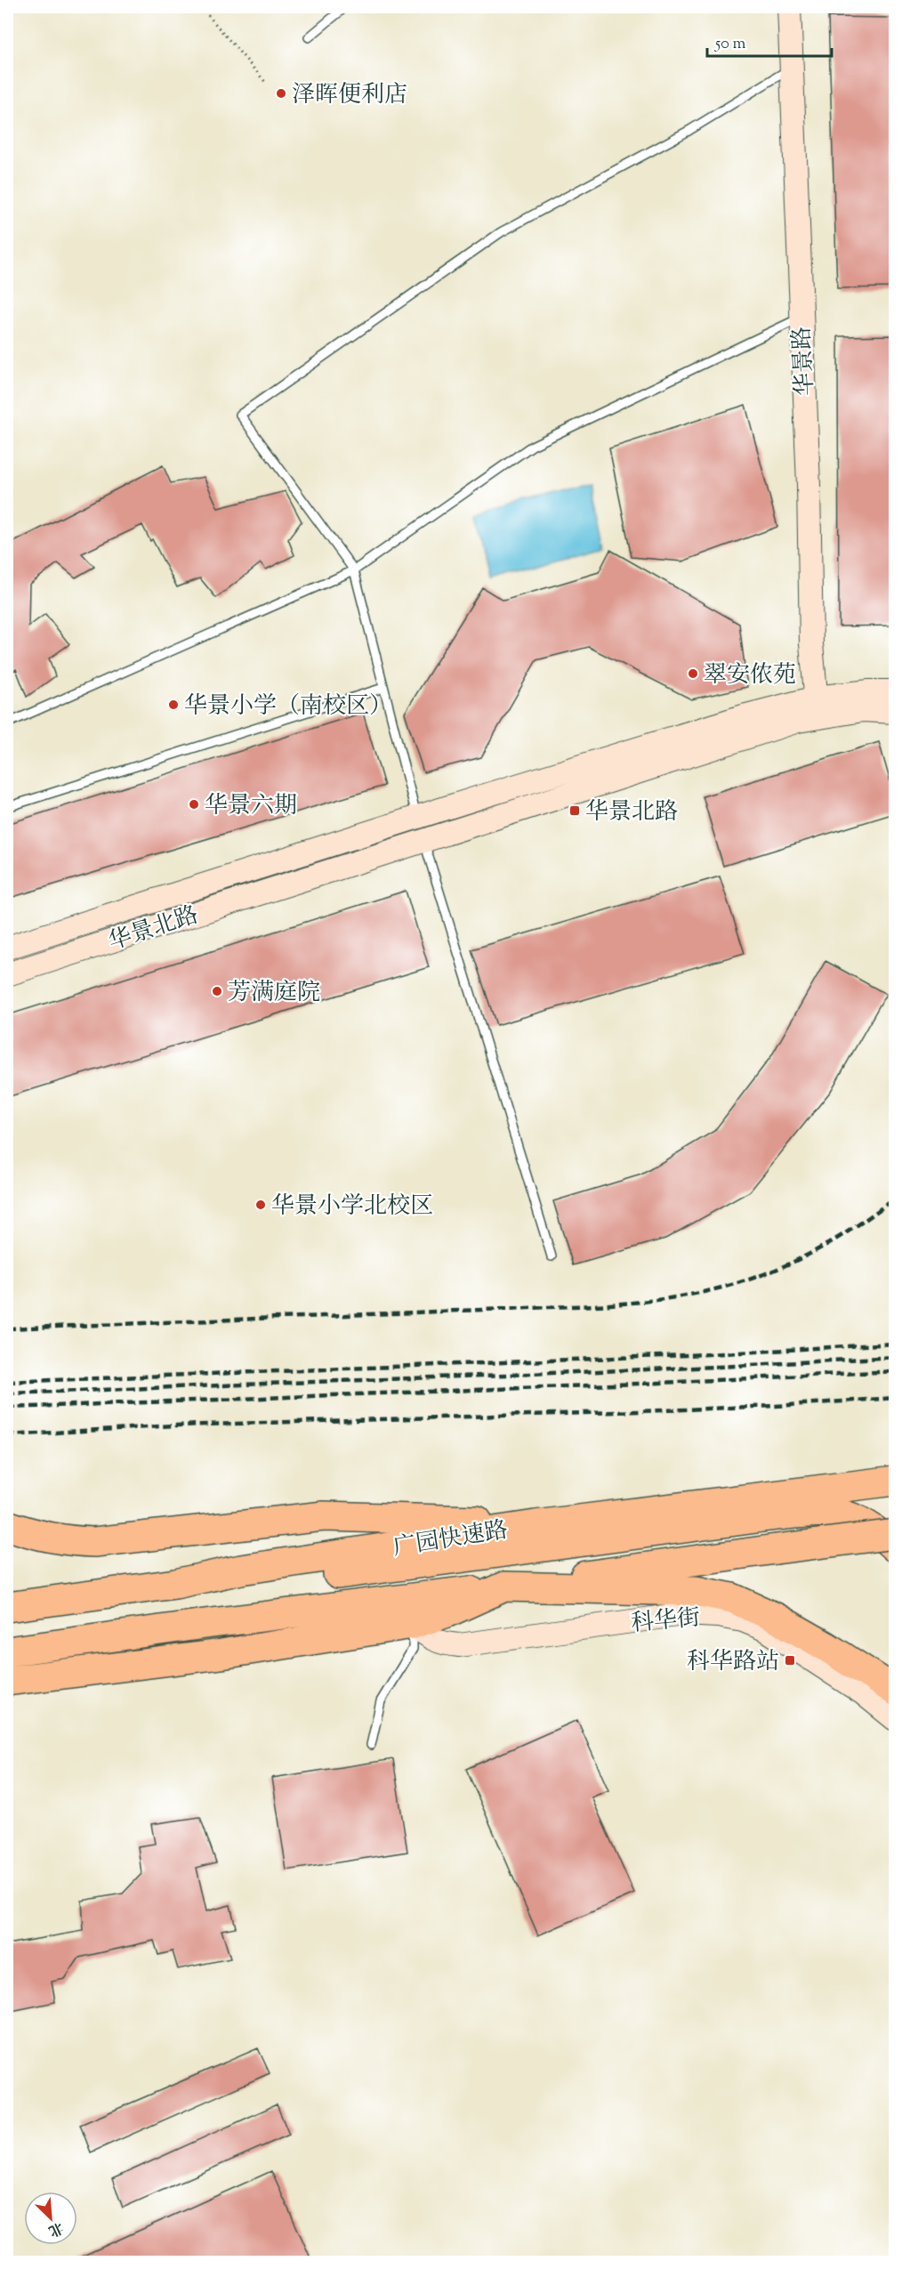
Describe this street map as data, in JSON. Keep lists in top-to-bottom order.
{
  "streets": {
    "highway": ["广园快速路"],
    "street": ["华景路", "华景北路", "科华街"]
  },
  "crossings": [
    ["华景路", "华景北路"]
  ],
  "places": {
    "other": [
      "泽晖便利店",
      "翠安侬苑",
      "华景小学（南校区）",
      "华景六期",
      "芳满庭院",
      "华景小学北校区"
    ],
    "transit": ["华景北路", "科华路站"]
  },
  "scale_bar": "50 m",
  "north": "bottom right"
}
